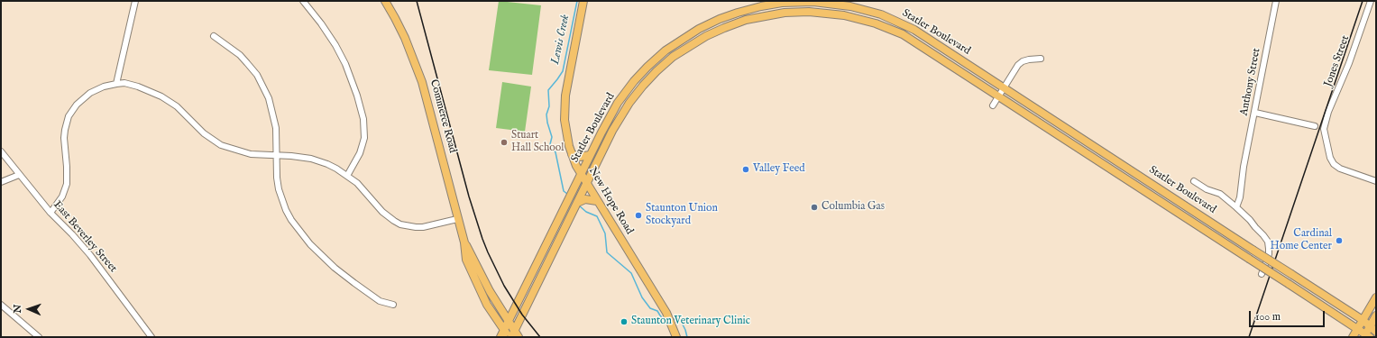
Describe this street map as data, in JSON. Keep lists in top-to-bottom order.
{
  "streets": {
    "main road": ["Statler Boulevard", "Commerce Road", "New Hope Road"],
    "street": ["Jones Street", "Anthony Street", "East Beverley Street"]
  },
  "crossings": [
    ["Statler Boulevard", "Commerce Road"],
    ["Statler Boulevard", "New Hope Road"]
  ],
  "water": ["Lewis Creek"],
  "places": [
    "Stuart Hall School",
    "Valley Feed",
    "Columbia Gas",
    "Staunton Union Stockyard",
    "Cardinal Home Center",
    "Staunton Veterinary Clinic"
  ],
  "scale_bar": "100 m",
  "north": "left"
}
